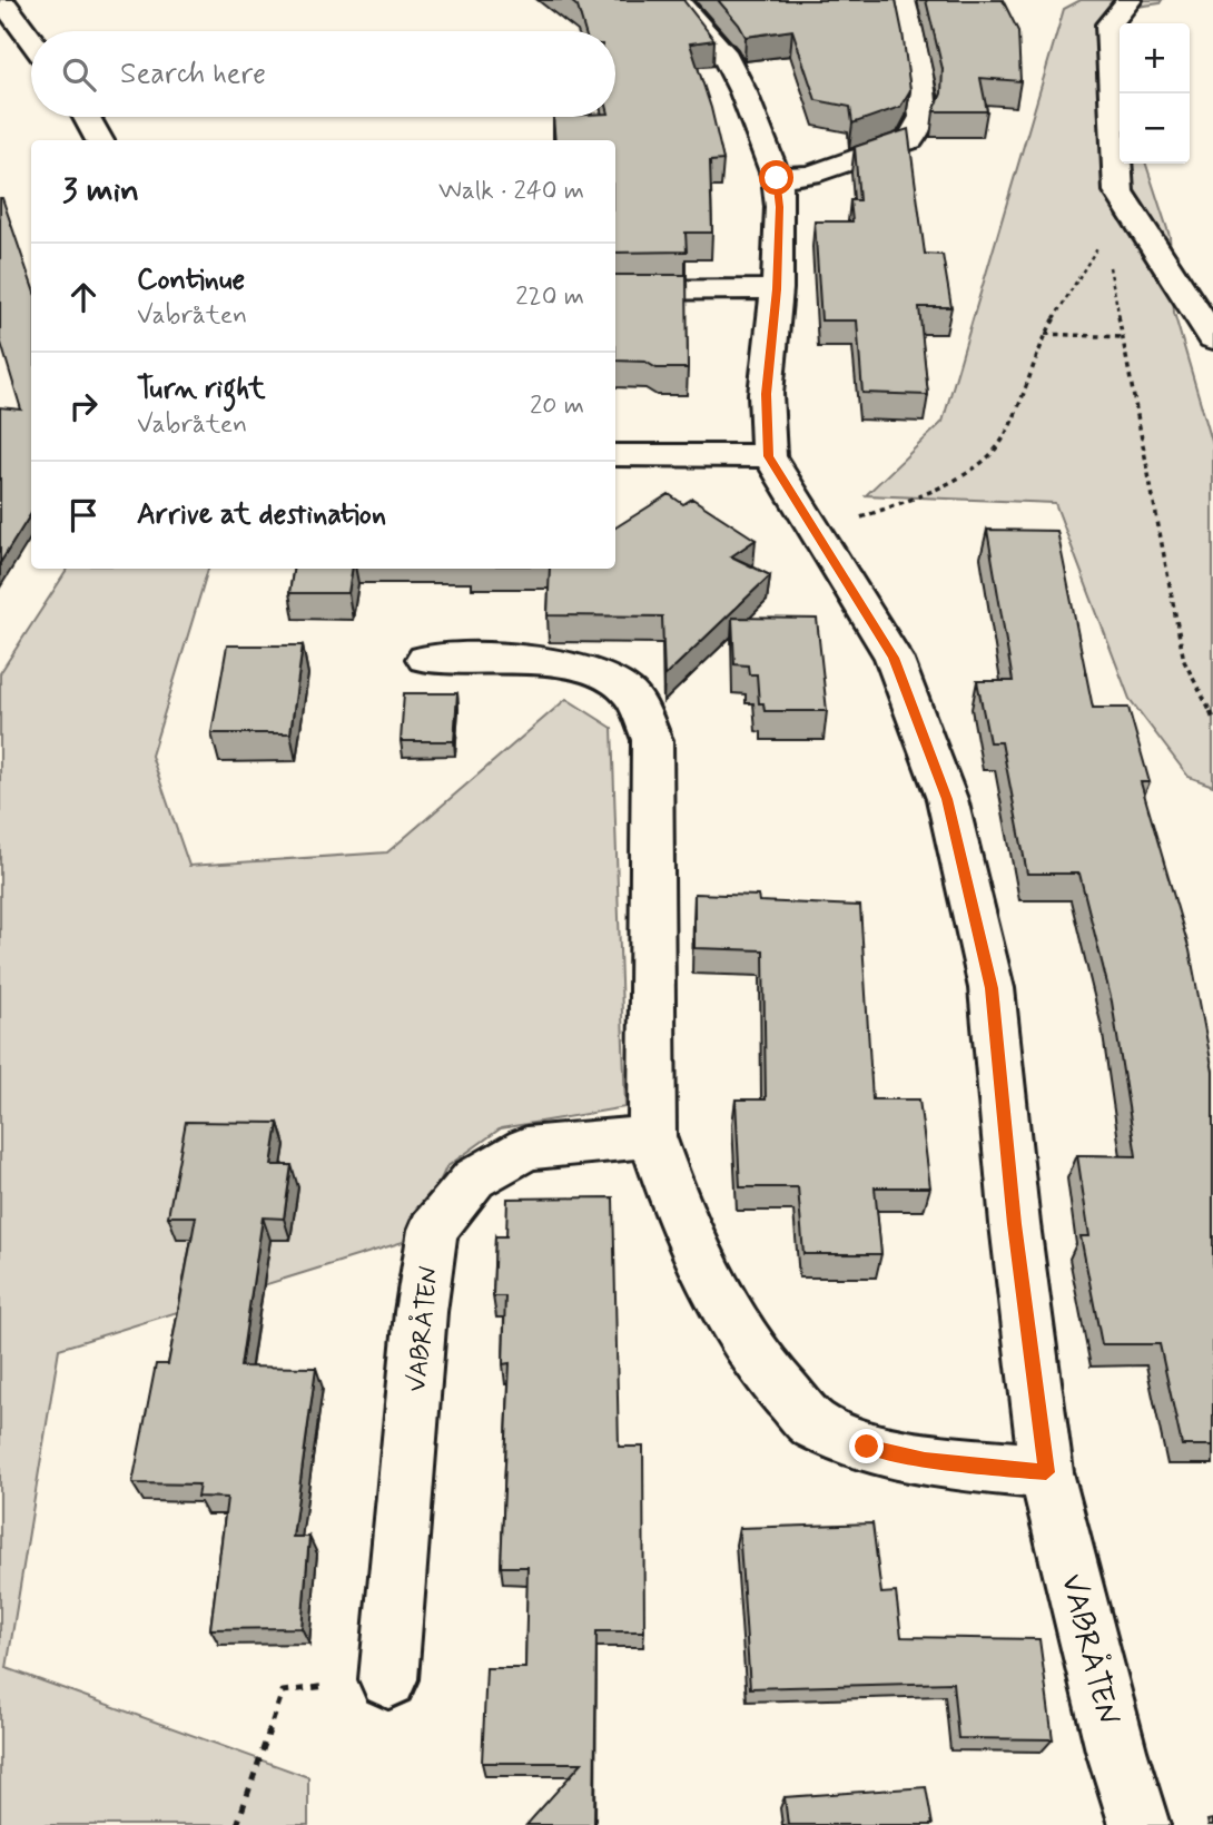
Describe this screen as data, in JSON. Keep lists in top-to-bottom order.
{
  "streets": {
    "street": ["VABRÅTEN"]
  },
  "page": {
    "map_buttons": ["+", "−"],
    "search": "Search here",
    "heading": ["3 min", "Walk · 240 m"],
    "list": [
      ["Continue", "Vabråten", "220 m"],
      ["Turn right", "Vabråten", "20 m"],
      "Arrive at destination"
    ]
  }
}
